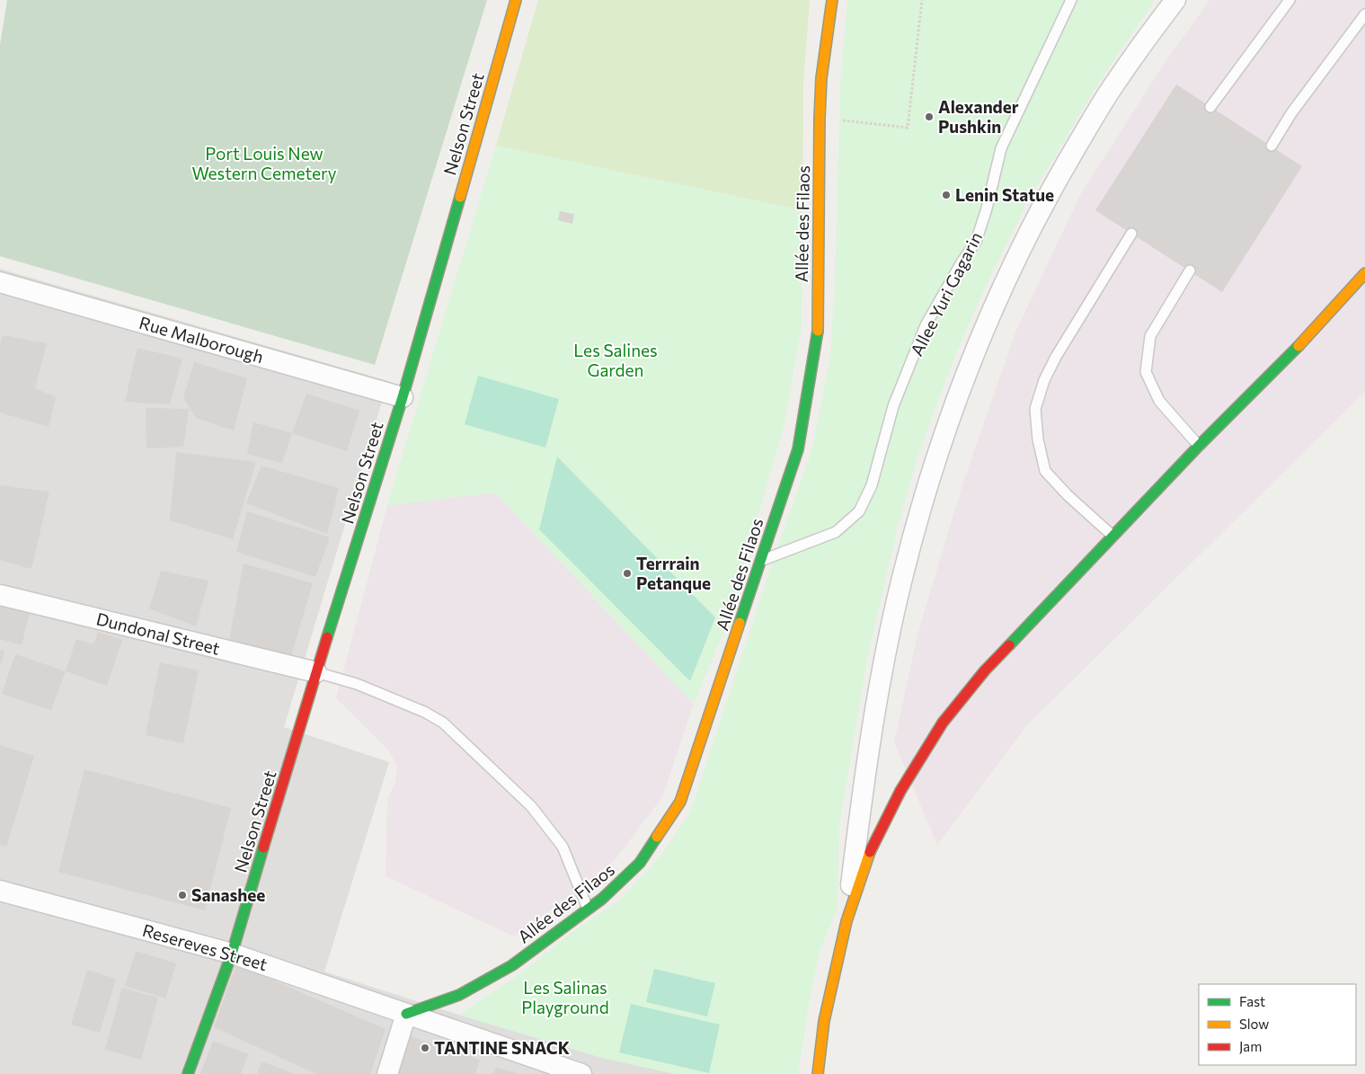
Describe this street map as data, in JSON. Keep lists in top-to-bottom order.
{
  "streets": {
    "street": [
      "Nelson Street",
      "Allée des Filaos",
      "Rue Malborough",
      "Dundonal Street",
      "Resereves Street"
    ],
    "lane": ["Allee Yuri Gagarin"]
  },
  "crossings": [
    ["Nelson Street", "Rue Malborough"],
    ["Nelson Street", "Dundonal Street"],
    ["Nelson Street", "Resereves Street"],
    ["Allée des Filaos", "Allee Yuri Gagarin"],
    ["Allée des Filaos", "Resereves Street"]
  ],
  "parks": ["Port Louis New Western Cemetery", "Les Salines Garden", "Les Salinas Playground"],
  "places": [
    "Alexander Pushkin",
    "Lenin Statue",
    "Terrrain Petanque",
    "Sanashee",
    "TANTINE SNACK"
  ],
  "legend": ["Fast", "Slow", "Jam"]
}
